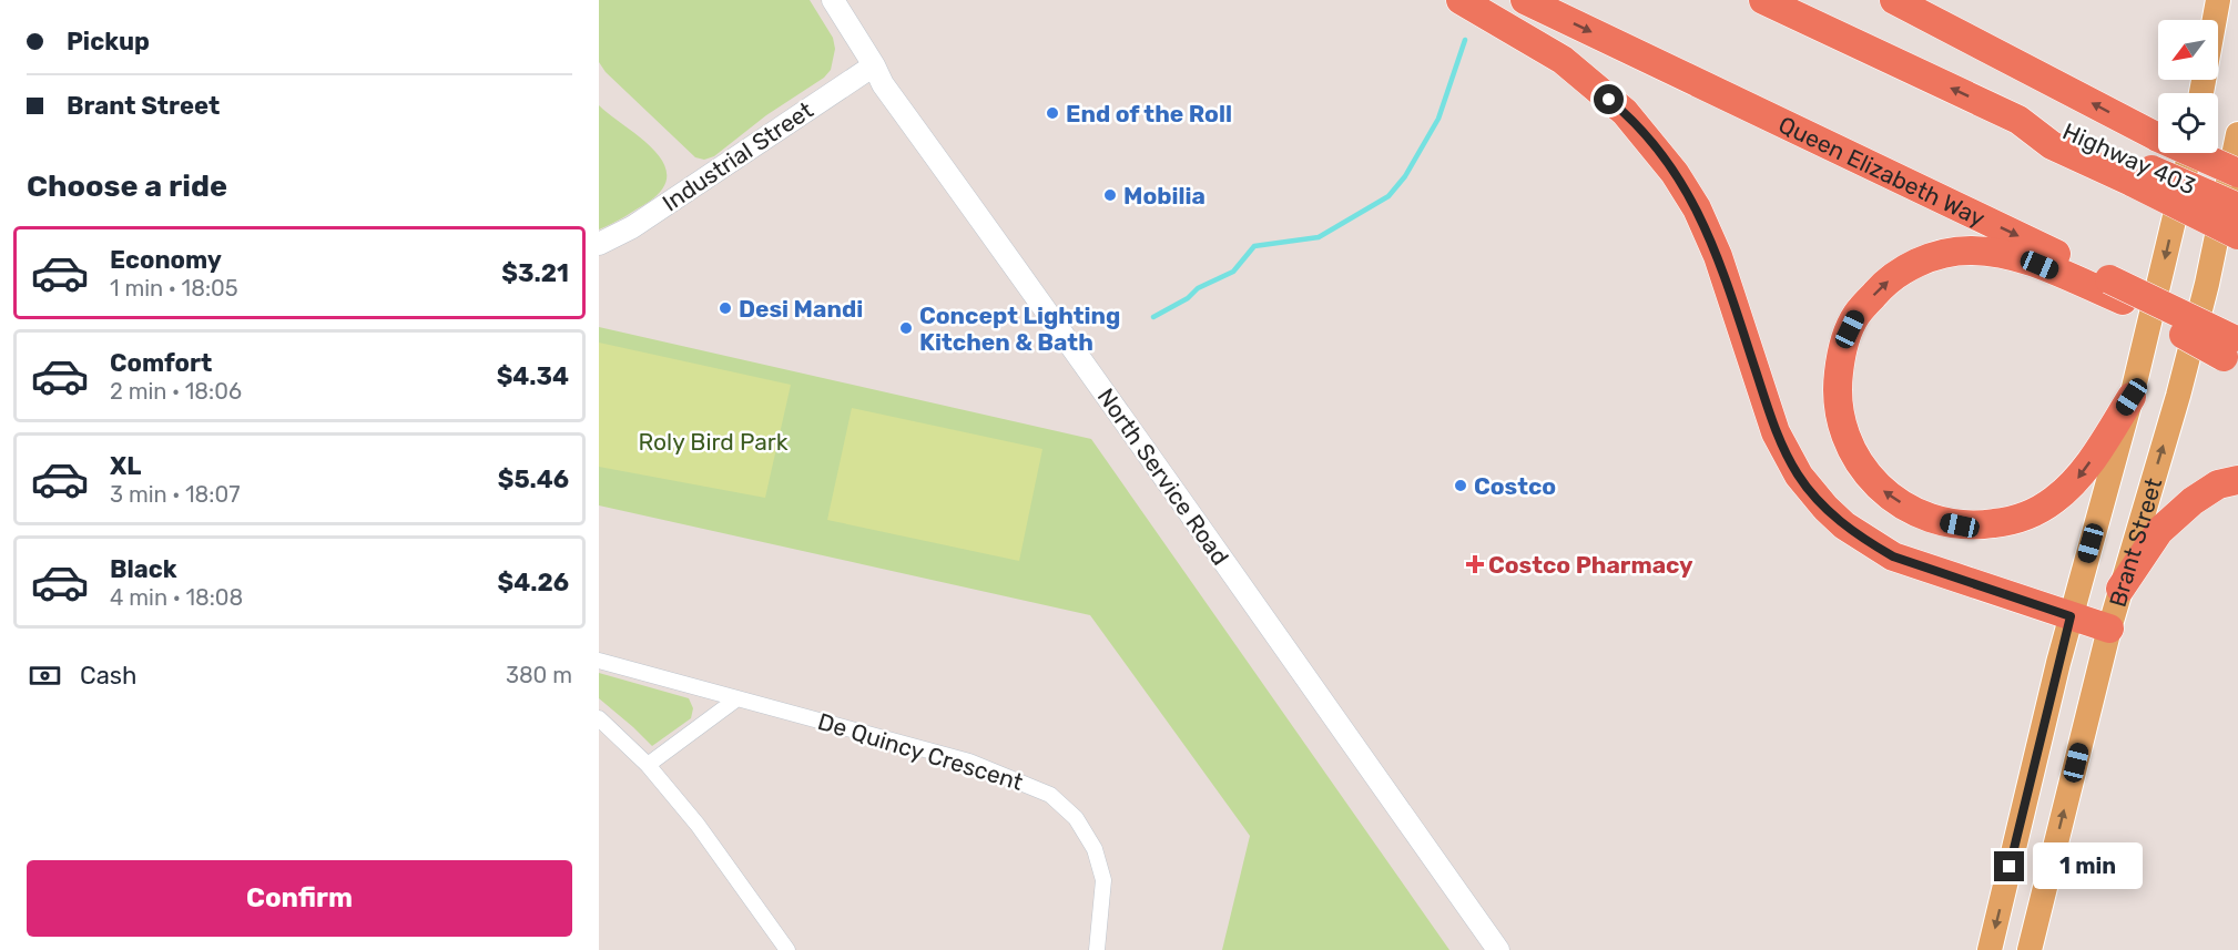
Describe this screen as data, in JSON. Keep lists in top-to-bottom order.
{
  "streets": {
    "highway": ["Highway 403", "Queen Elizabeth Way"],
    "main road": ["Brant Street"],
    "street": ["Industrial Street", "North Service Road", "De Quincy Crescent"]
  },
  "crossings": [
    ["Industrial Street", "North Service Road"]
  ],
  "parks": ["Roly Bird Park"],
  "places": {
    "other": [
      "End of the Roll",
      "Mobilia",
      "Desi Mandi",
      "Concept Lighting Kitchen & Bath",
      "Costco"
    ],
    "health": ["Costco Pharmacy"]
  },
  "north": "bottom left",
  "page": {
    "banner": ["Pickup", "Brant Street"],
    "heading": "Choose a ride",
    "list": [
      {
        "name": "Economy",
        "note": "1 min · 18:05",
        "value": "$3.21"
      },
      {
        "name": "Comfort",
        "note": "2 min · 18:06",
        "value": "$4.34"
      },
      {
        "name": "XL",
        "note": "3 min · 18:07",
        "value": "$5.46"
      },
      {
        "name": "Black",
        "note": "4 min · 18:08",
        "value": "$4.26"
      }
    ],
    "pay": ["Cash", "380 m"],
    "bubble": "1 min",
    "buttons": "Confirm"
  }
}
